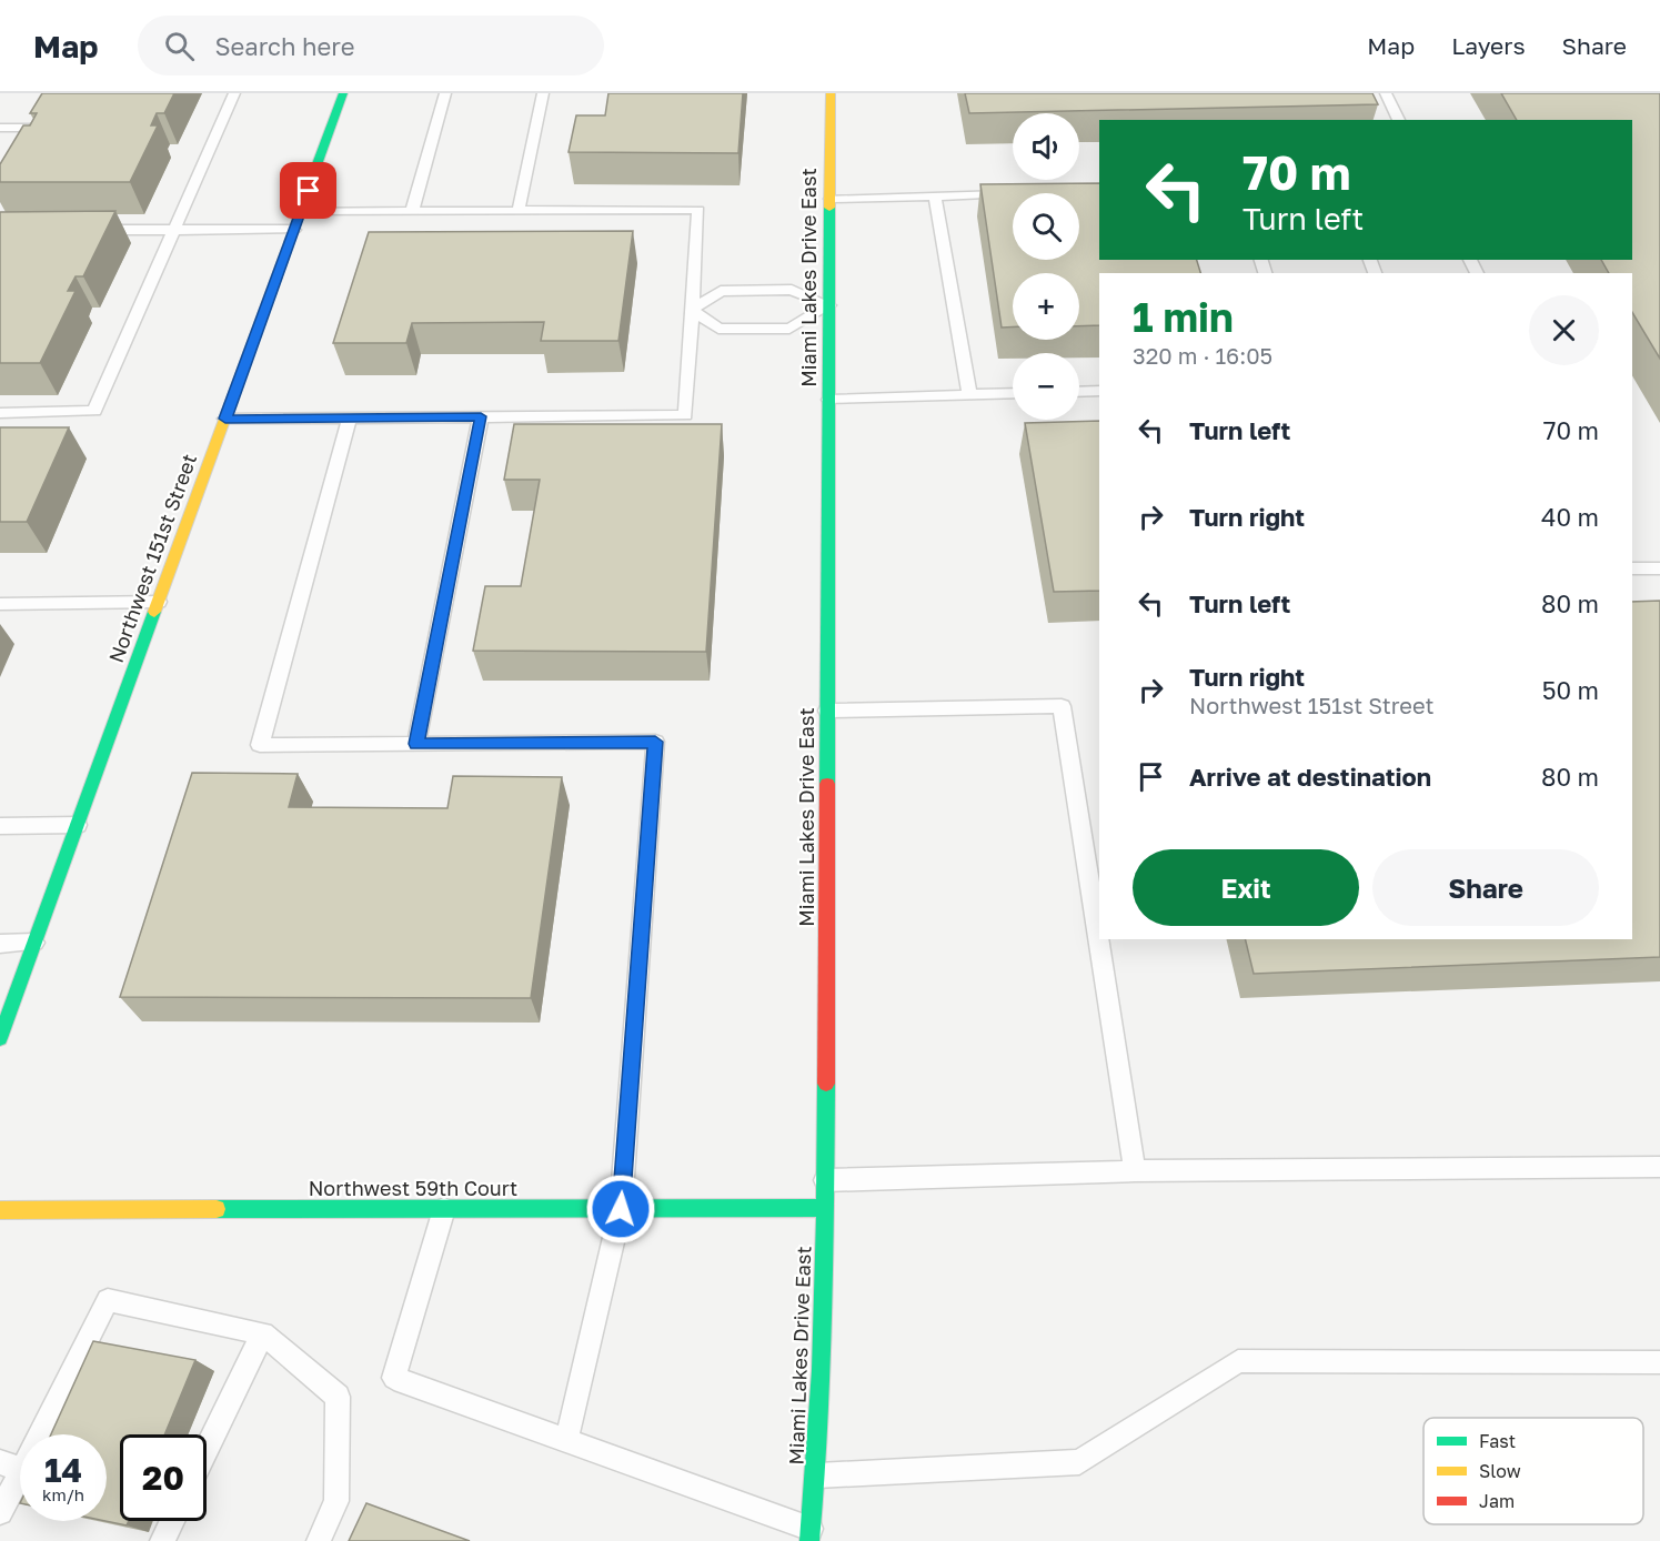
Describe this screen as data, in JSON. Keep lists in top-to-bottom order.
{
  "streets": {
    "street": ["Miami Lakes Drive East", "Northwest 151st Street", "Northwest 59th Court"]
  },
  "crossings": [
    ["Miami Lakes Drive East", "Northwest 59th Court"]
  ],
  "legend": ["Fast", "Slow", "Jam"],
  "page": {
    "header": "Map",
    "search": "Search here",
    "nav": ["Map", "Layers", "Share"],
    "map_buttons": ["+", "−"],
    "turn": ["70 m", "Turn left"],
    "heading": ["1 min", "320 m · 16:05"],
    "list": [
      {
        "name": "Turn left",
        "value": "70 m"
      },
      {
        "name": "Turn right",
        "value": "40 m"
      },
      {
        "name": "Turn left",
        "value": "80 m"
      },
      {
        "name": "Turn right",
        "note": "Northwest 151st Street",
        "value": "50 m"
      },
      {
        "name": "Arrive at destination",
        "value": "80 m"
      }
    ],
    "buttons": ["Exit", "Share"],
    "speed": "14 km/h",
    "limit": "20"
  }
}
